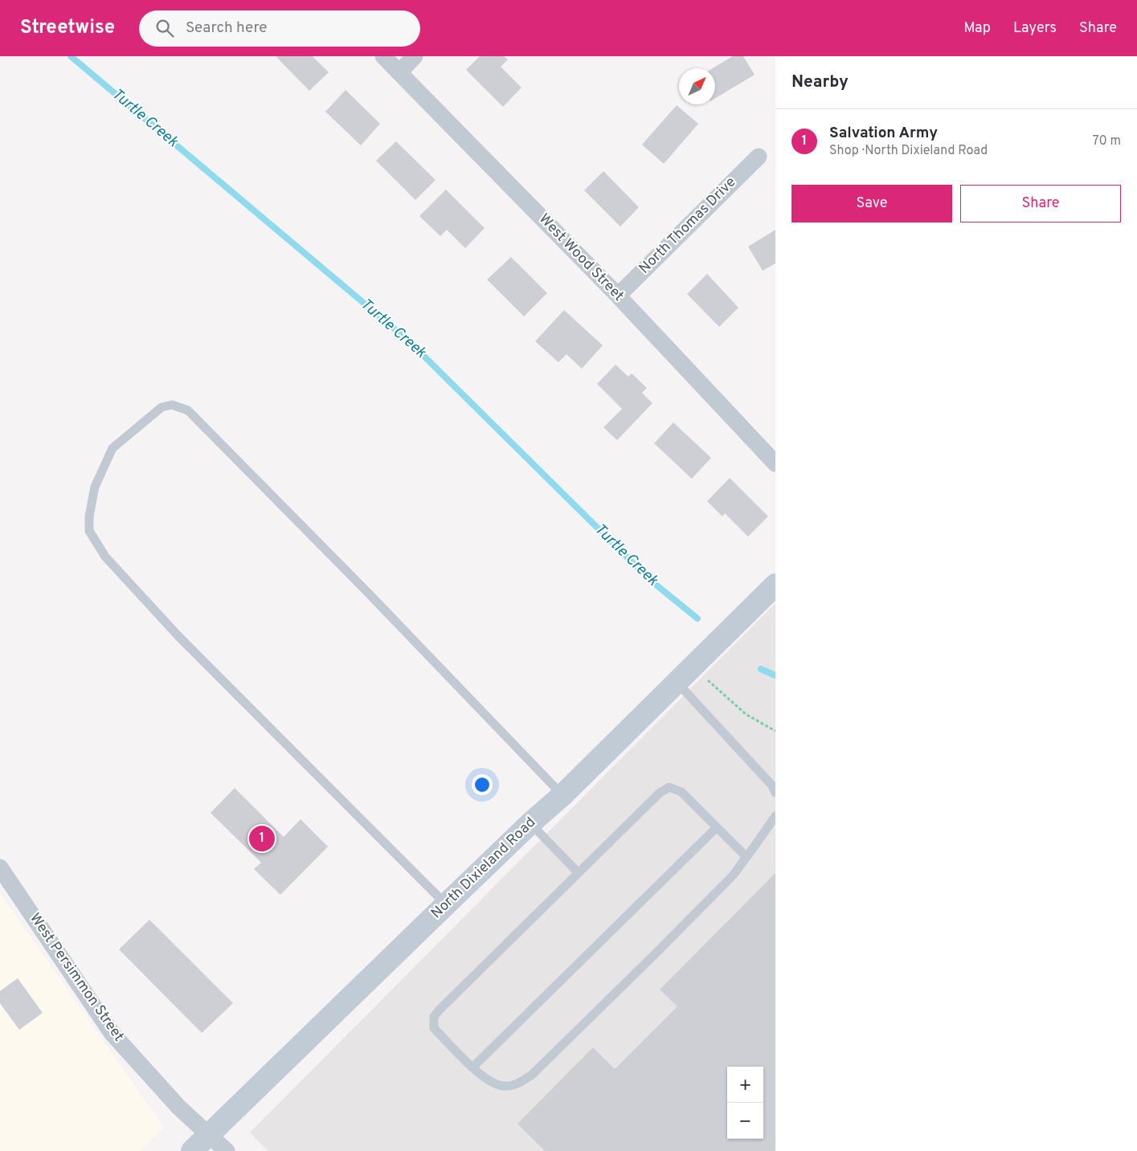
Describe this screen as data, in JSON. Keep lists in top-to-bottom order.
{
  "streets": {
    "main road": ["North Dixieland Road"],
    "street": ["North Thomas Drive", "West Wood Street", "West Persimmon Street"]
  },
  "crossings": [
    ["North Thomas Drive", "West Wood Street"],
    ["North Dixieland Road", "West Persimmon Street"]
  ],
  "water": ["Turtle Creek"],
  "north": "top right",
  "page": {
    "header": "Streetwise",
    "search": "Search here",
    "nav": ["Map", "Layers", "Share"],
    "heading": "Nearby",
    "list": [
      {
        "mark": "1",
        "name": "Salvation Army",
        "note": "Shop · North Dixieland Road",
        "value": "70 m"
      }
    ],
    "buttons": ["Save", "Share"],
    "pins": "1",
    "map_buttons": ["+", "−"]
  }
}
